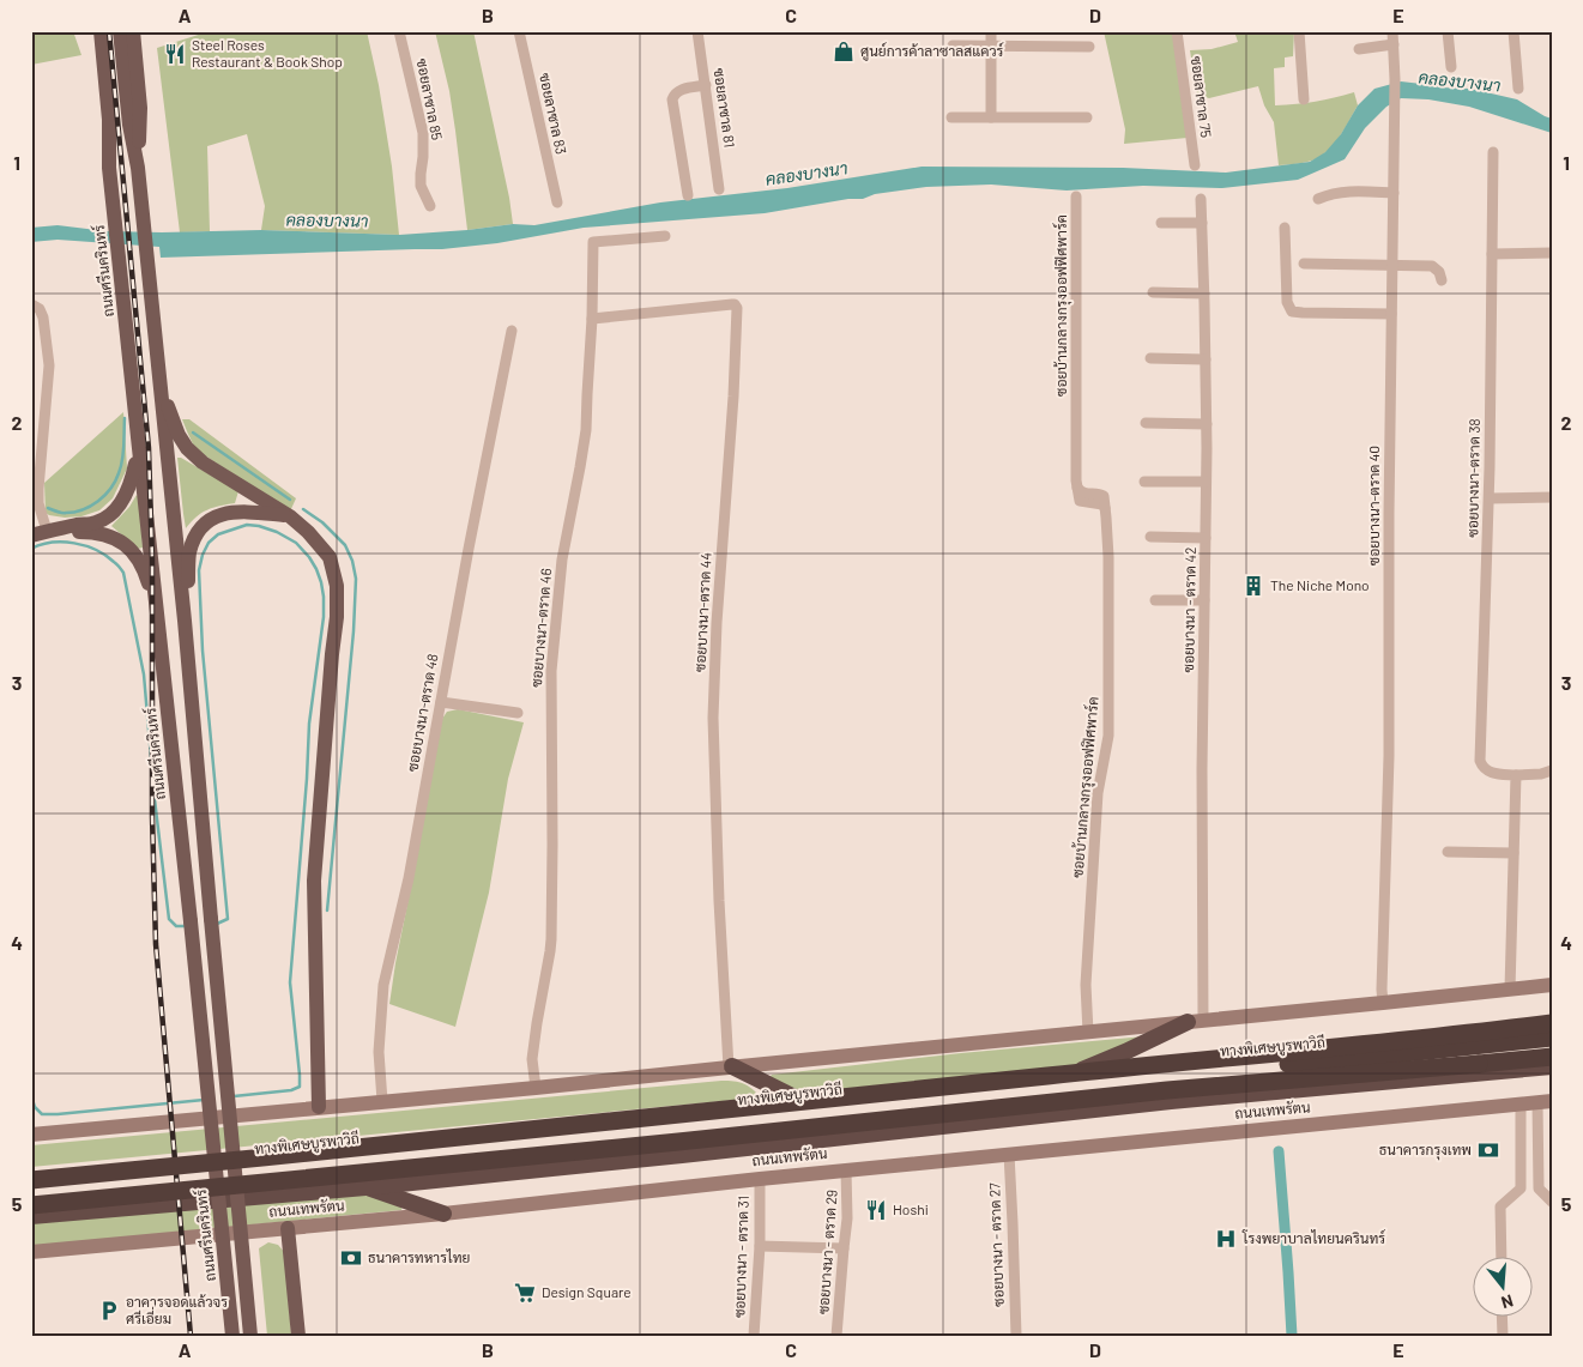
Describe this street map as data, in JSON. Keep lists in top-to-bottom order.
{
  "streets": {
    "highway": ["ทางพิเศษบูรพาวิถี", "ถนนเทพรัตน"],
    "main road": ["ถนนศรีนครินทร์"],
    "street": [
      "ซอยลาซาล 75",
      "ซอยลาซาล 85",
      "ซอยลาซาล 81",
      "ซอยลาซาล 83",
      "ซอยบ้านกลางกรุงออฟฟิศพาร์ค",
      "ซอยบางนา-ตราด 38",
      "ซอยบางนา-ตราด 40",
      "ซอยบางนา - ตราด 42",
      "ซอยบางนา-ตราด 44",
      "ซอยบางนา-ตราด 46",
      "ซอยบางนา-ตราด 48",
      "ซอยบางนา - ตราด 27",
      "ซอยบางนา - ตราด 29",
      "ซอยบางนา - ตราด 31"
    ]
  },
  "crossings": [
    ["ซอยบางนา-ตราด 44", "ซอยบางนา-ตราด 46"],
    ["ถนนเทพรัตน", "ซอยบางนา - ตราด 27"],
    ["ถนนเทพรัตน", "ซอยบางนา - ตราด 29"],
    ["ถนนเทพรัตน", "ซอยบางนา - ตราด 31"]
  ],
  "water": ["คลองบางนา"],
  "places": {
    "shop": ["ศูนย์การค้าลาซาลสแควร์"],
    "restaurant": ["Steel Roses Restaurant & Book Shop", "Hoshi"],
    "building": ["The Niche Mono"],
    "bank": ["ธนาคารกรุงเทพ", "ธนาคารทหารไทย"],
    "hospital": ["โรงพยาบาลไทยนครินทร์"],
    "supermarket": ["Design Square"],
    "parking": ["อาคารจอดแล้วจร ศรีเอี่ยม"]
  },
  "north": "bottom",
  "grid": {
    "columns": [
      "A",
      "B",
      "C",
      "D",
      "E"
    ],
    "rows": [
      "1",
      "2",
      "3",
      "4",
      "5"
    ]
  }
}
